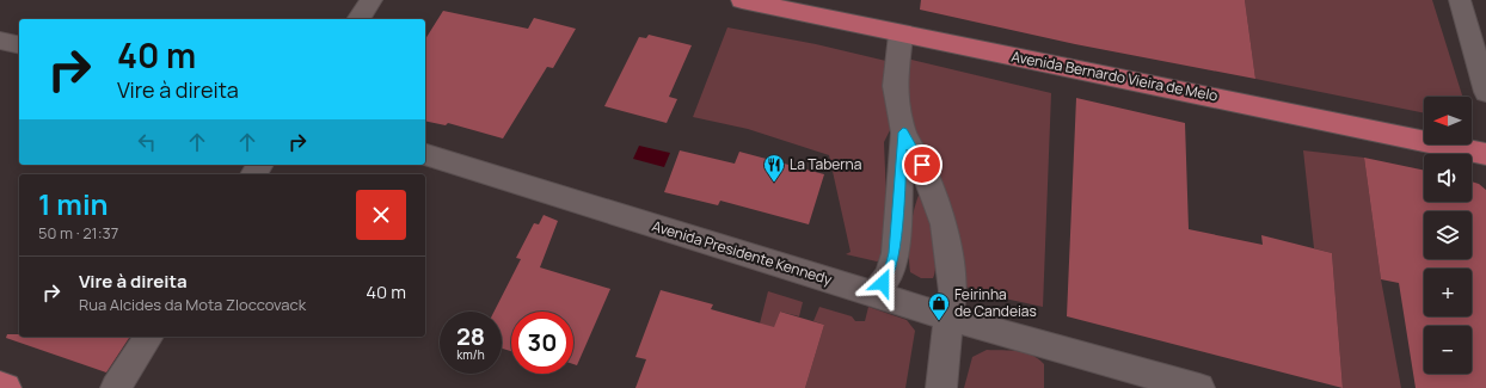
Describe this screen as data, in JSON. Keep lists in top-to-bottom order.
{
  "streets": {
    "main road": ["Avenida Bernardo Vieira de Melo"],
    "street": ["Avenida Presidente Kennedy"]
  },
  "places": {
    "restaurant": ["La Taberna"],
    "shop": ["Feirinha de Candeias"]
  },
  "north": "left",
  "page": {
    "turn": ["40 m", "Vire à direita"],
    "map_buttons": ["+", "−"],
    "heading": ["1 min", "50 m · 21:37"],
    "list": [
      {
        "name": "Vire à direita",
        "note": "Rua Alcides da Mota Zloccovack",
        "value": "40 m"
      }
    ],
    "speed": "28 km/h",
    "limit": "30"
  }
}
